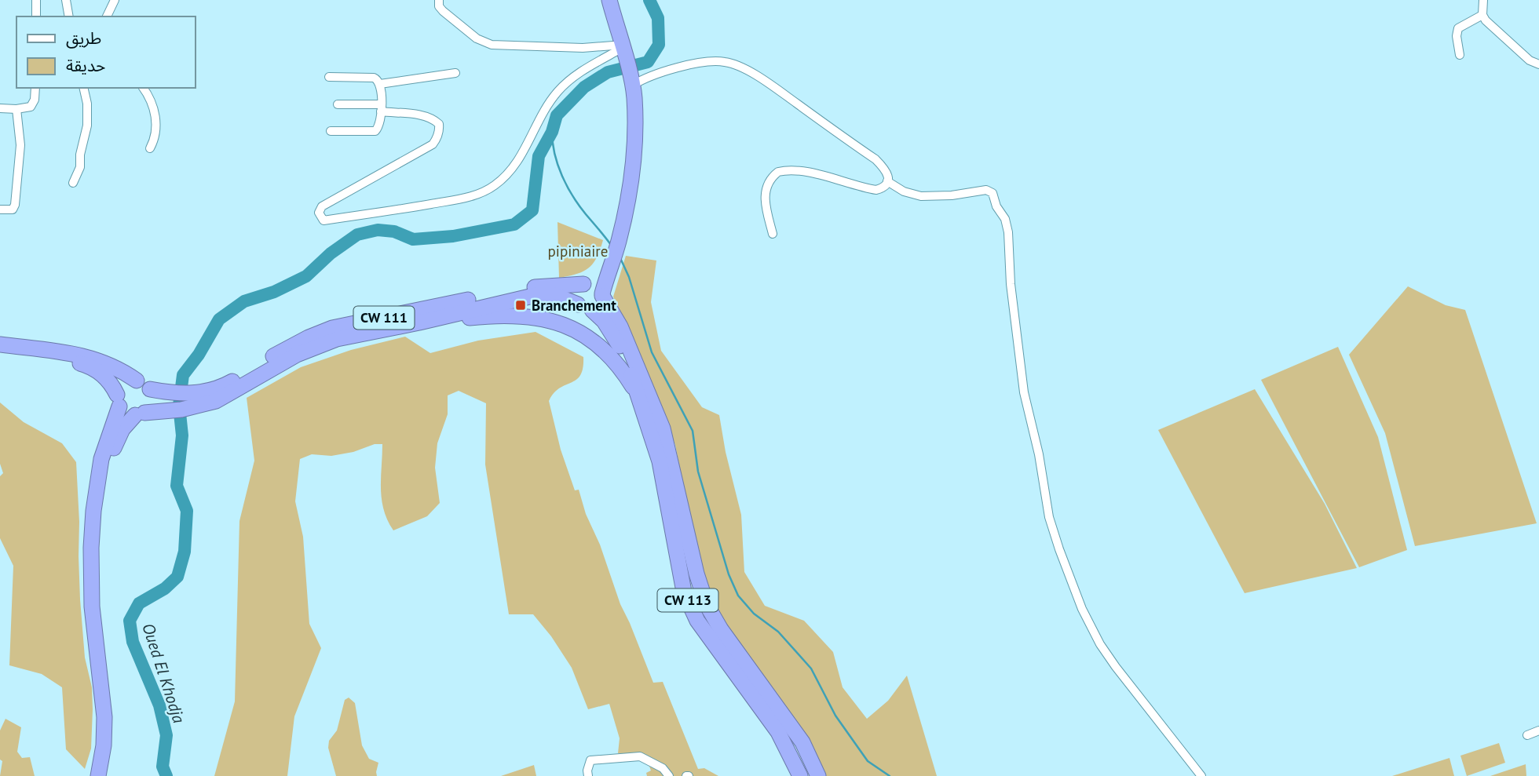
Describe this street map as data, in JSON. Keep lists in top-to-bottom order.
{
  "streets": {
    "highway": ["CW 111", "CW 113"]
  },
  "water": ["Oued El Khodja"],
  "parks": ["pipiniaire"],
  "places": {
    "transit": ["Branchement"]
  },
  "legend": ["طريق", "حديقة"]
}
